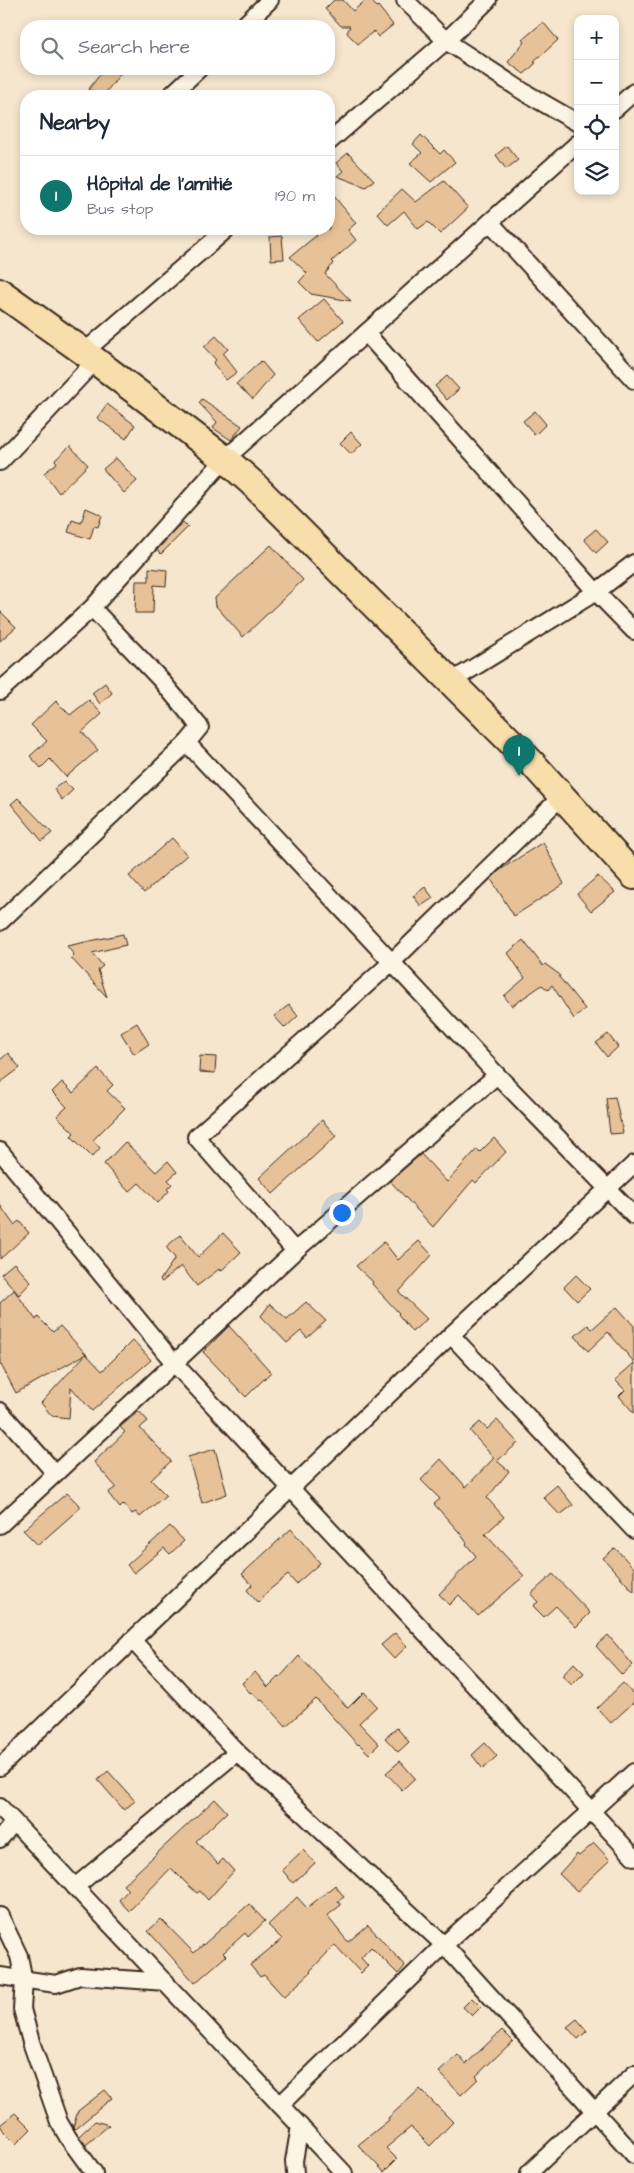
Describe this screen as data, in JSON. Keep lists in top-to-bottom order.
{
  "page": {
    "map_buttons": ["+", "−"],
    "search": "Search here",
    "heading": "Nearby",
    "list": [
      {
        "mark": "1",
        "name": "Hôpital de l'amitié",
        "note": "Bus stop",
        "value": "190 m"
      }
    ],
    "pins": "1"
  }
}
